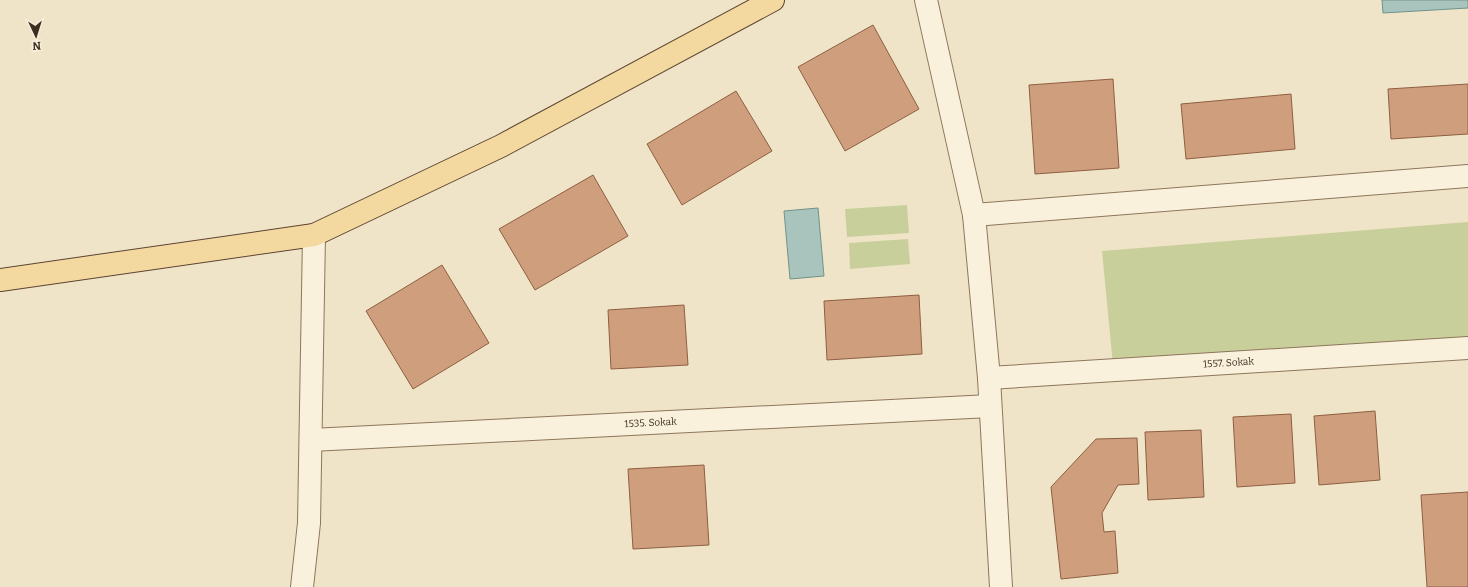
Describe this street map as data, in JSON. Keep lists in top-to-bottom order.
{
  "streets": {
    "street": ["1557. Sokak", "1535. Sokak"]
  },
  "north": "bottom"
}
